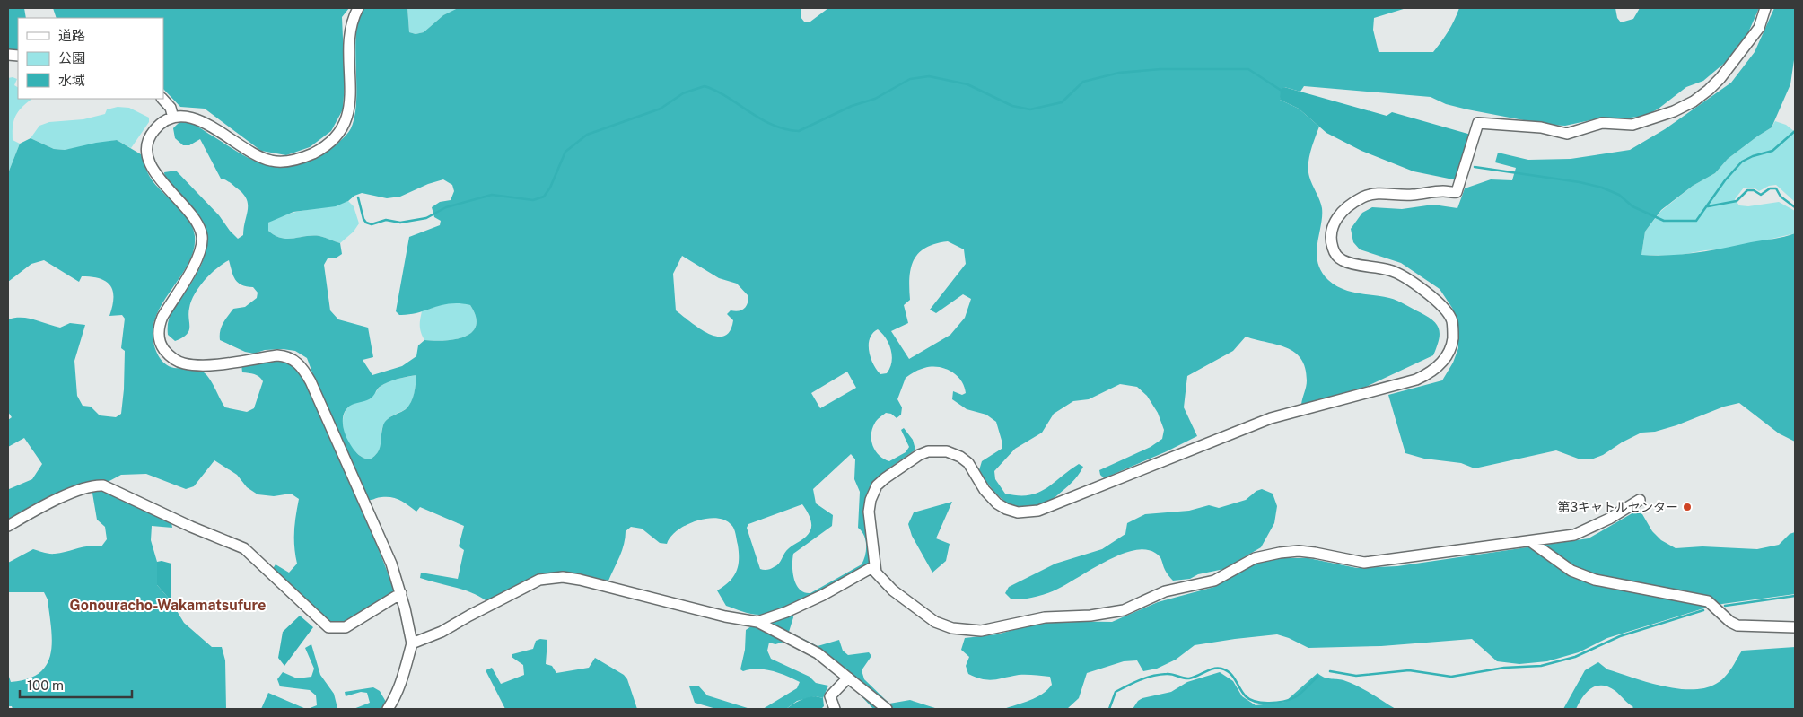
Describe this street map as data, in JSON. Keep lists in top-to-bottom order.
{
  "districts": ["Gonouracho-Wakamatsufure"],
  "places": ["第3キャトルセンター"],
  "legend": ["道路", "公園", "水域"],
  "scale_bar": "100 m"
}
